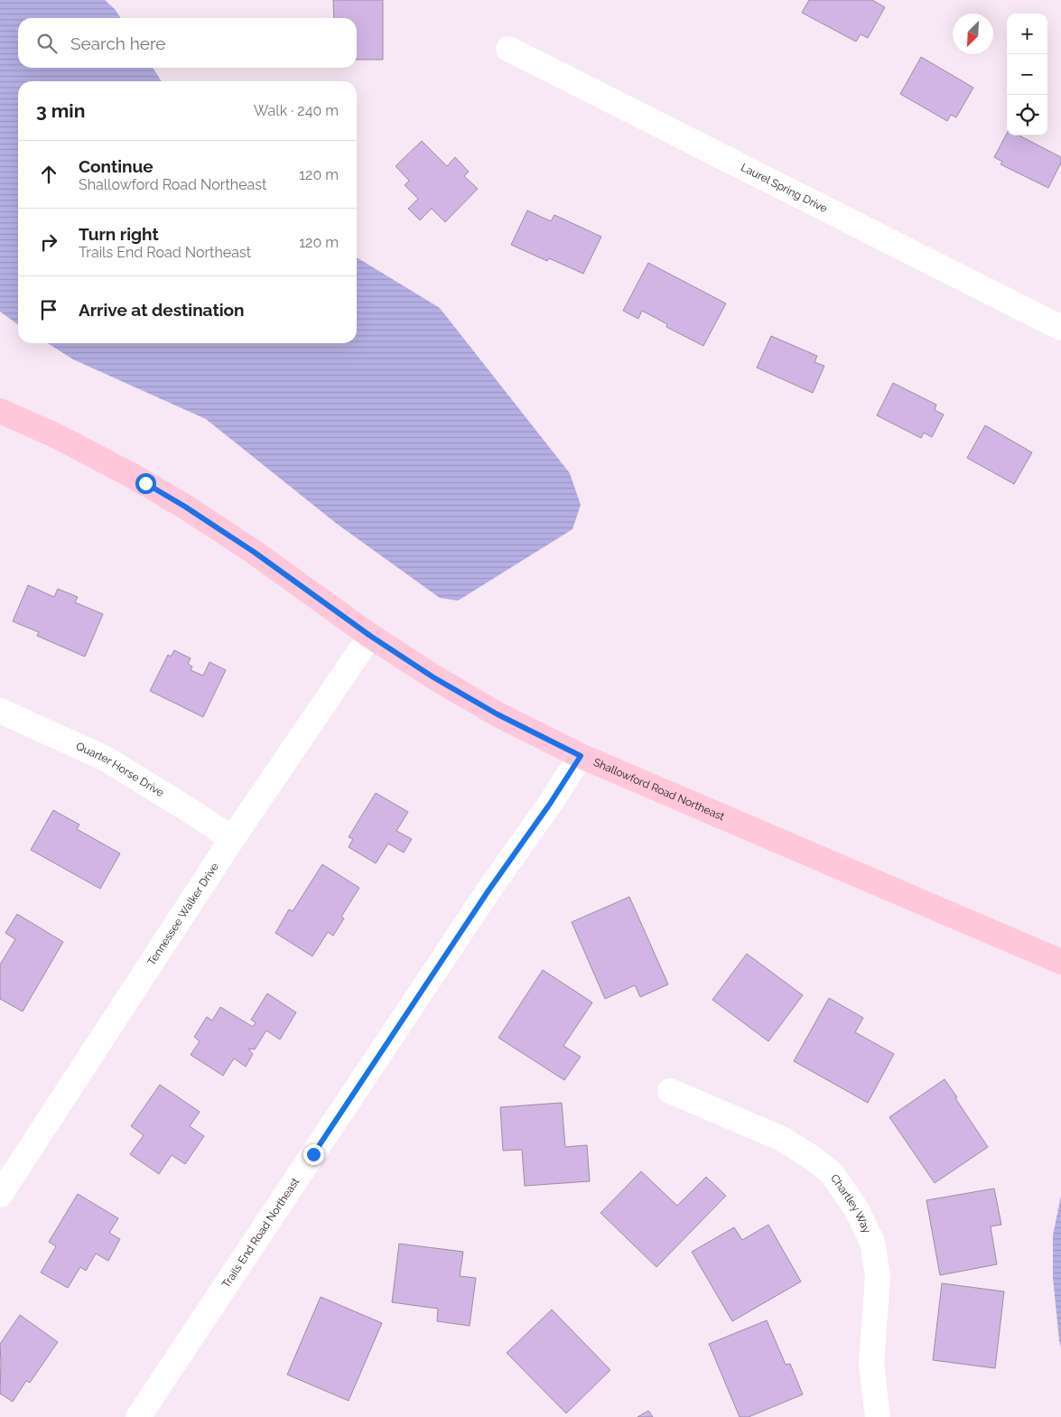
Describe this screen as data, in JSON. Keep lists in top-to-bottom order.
{
  "streets": {
    "main road": ["Shallowford Road Northeast"],
    "street": [
      "Laurel Spring Drive",
      "Quarter Horse Drive",
      "Tennessee Walker Drive",
      "Chartley Way",
      "Trails End Road Northeast"
    ]
  },
  "crossings": [
    ["Quarter Horse Drive", "Tennessee Walker Drive"],
    ["Shallowford Road Northeast", "Tennessee Walker Drive"],
    ["Shallowford Road Northeast", "Trails End Road Northeast"]
  ],
  "north": "bottom left",
  "page": {
    "map_buttons": ["+", "−"],
    "search": "Search here",
    "heading": ["3 min", "Walk · 240 m"],
    "list": [
      ["Continue", "Shallowford Road Northeast", "120 m"],
      ["Turn right", "Trails End Road Northeast", "120 m"],
      "Arrive at destination"
    ]
  }
}
